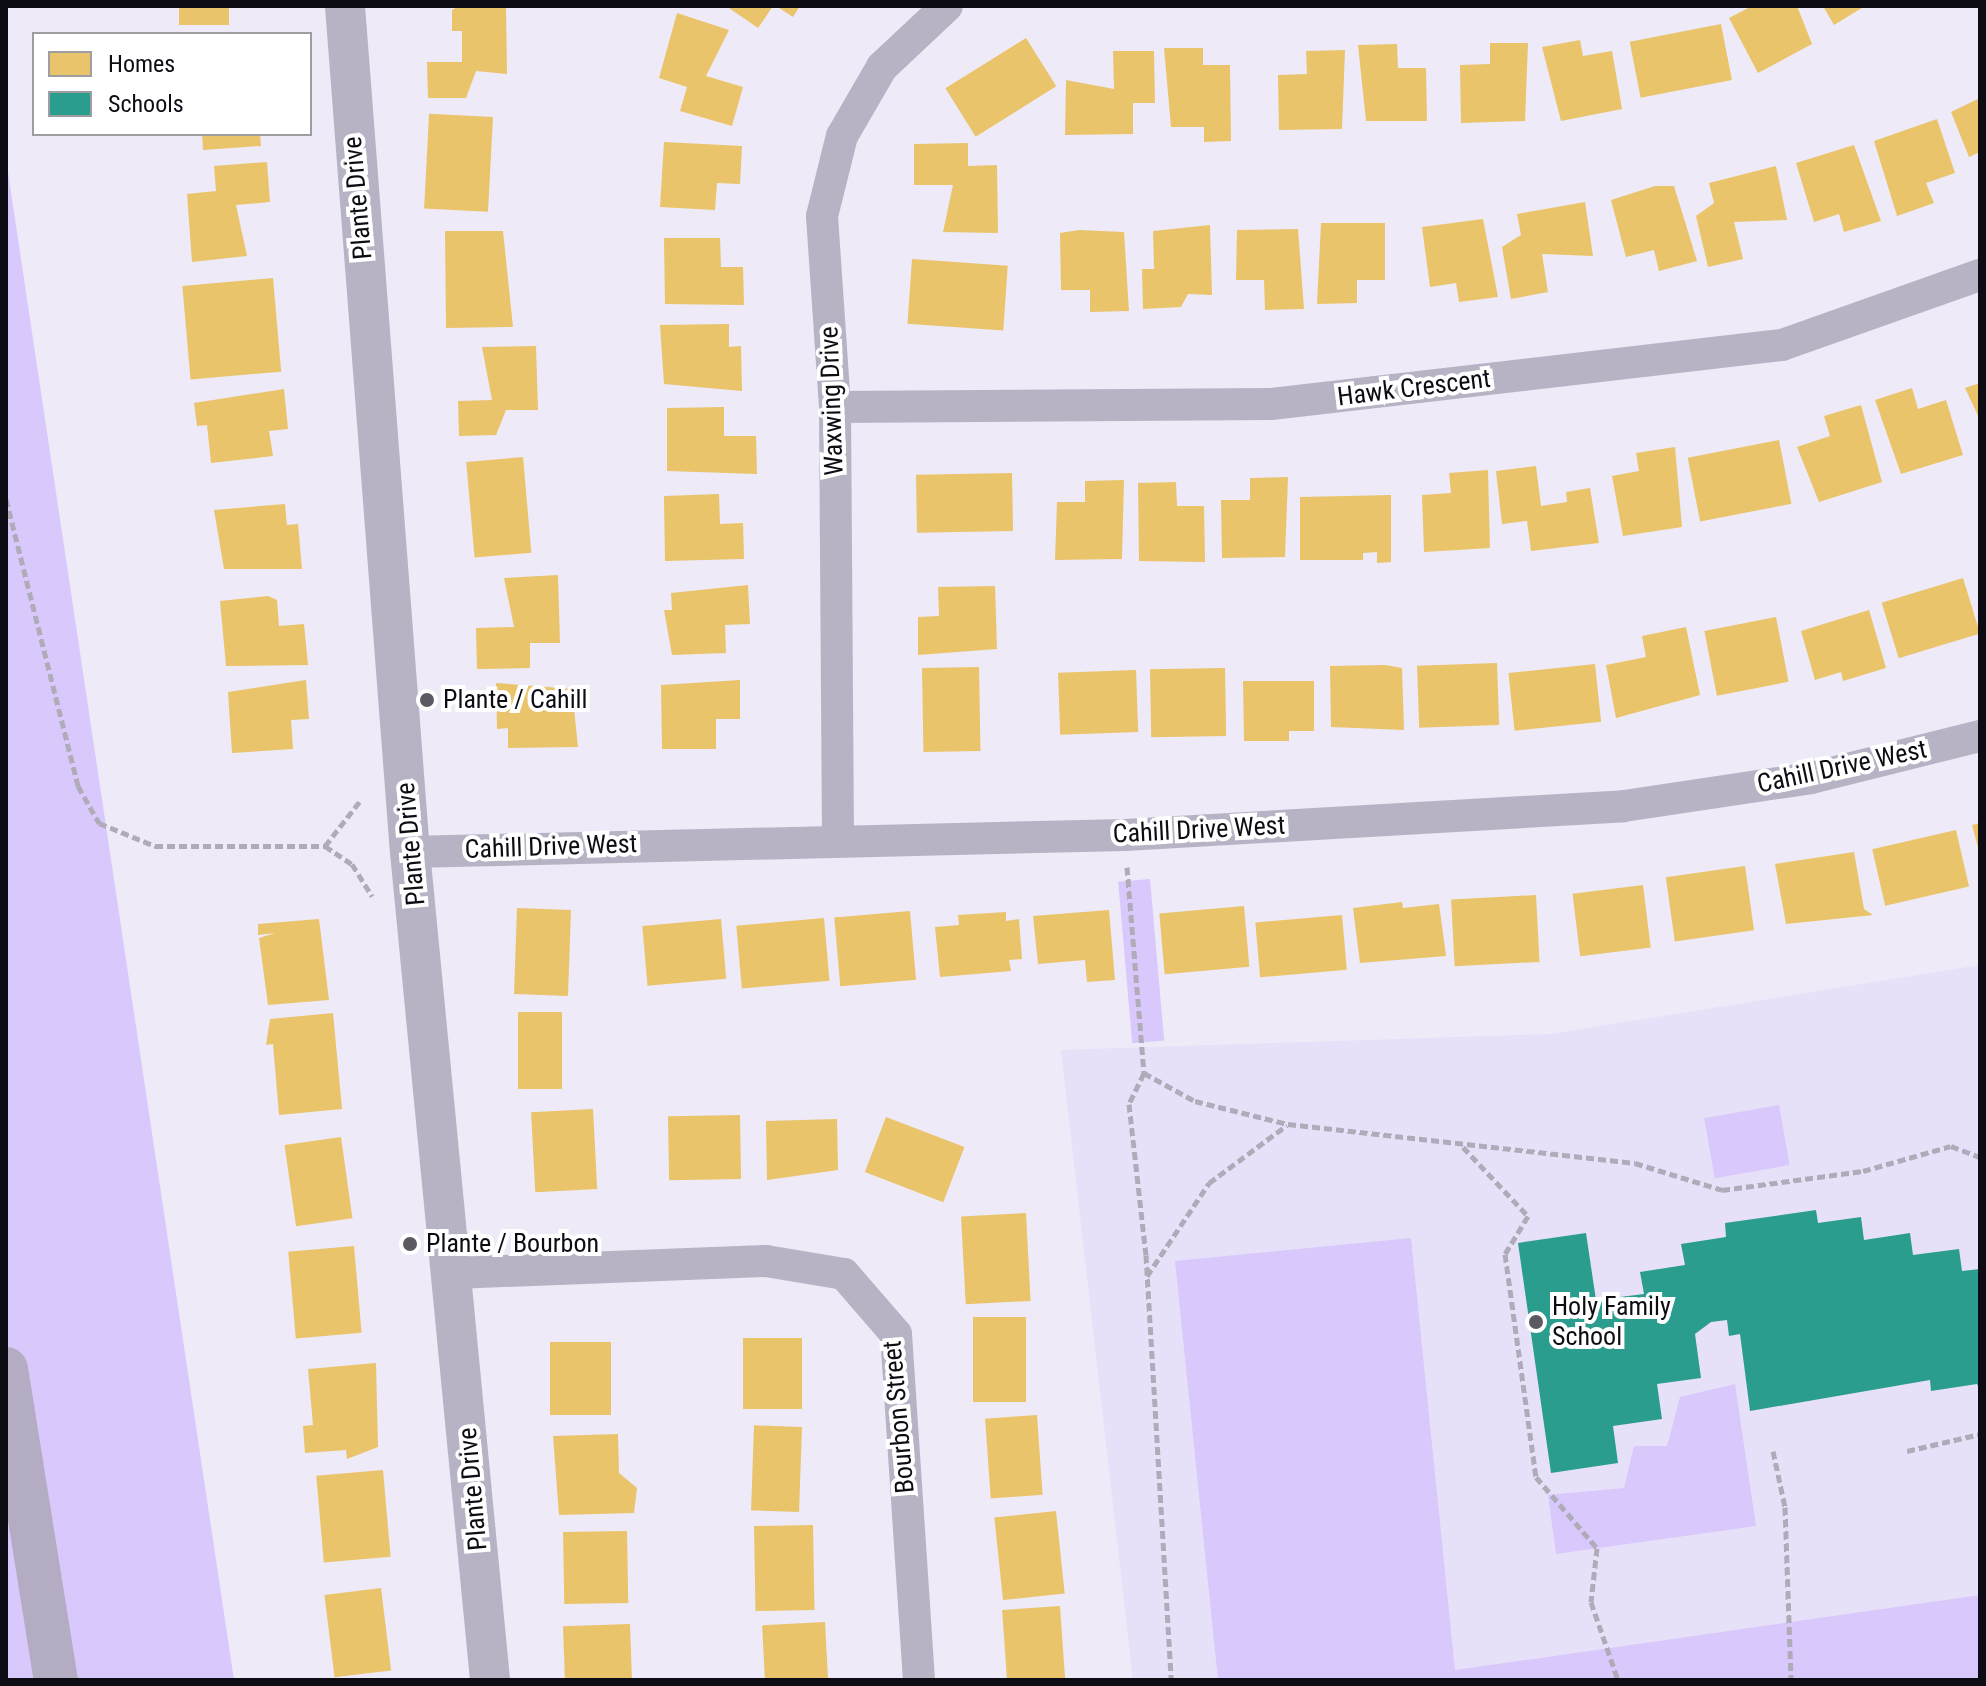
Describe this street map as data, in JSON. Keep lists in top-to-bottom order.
{
  "streets": {
    "street": [
      "Plante Drive",
      "Hawk Crescent",
      "Waxwing Drive",
      "Cahill Drive West",
      "Bourbon Street"
    ]
  },
  "crossings": [
    ["Plante Drive", "Cahill Drive West"],
    ["Plante Drive", "Bourbon Street"],
    ["Hawk Crescent", "Waxwing Drive"],
    ["Waxwing Drive", "Cahill Drive West"]
  ],
  "places": ["Plante / Cahill", "Plante / Bourbon", "Holy Family School"],
  "legend": ["Homes", "Schools"]
}
